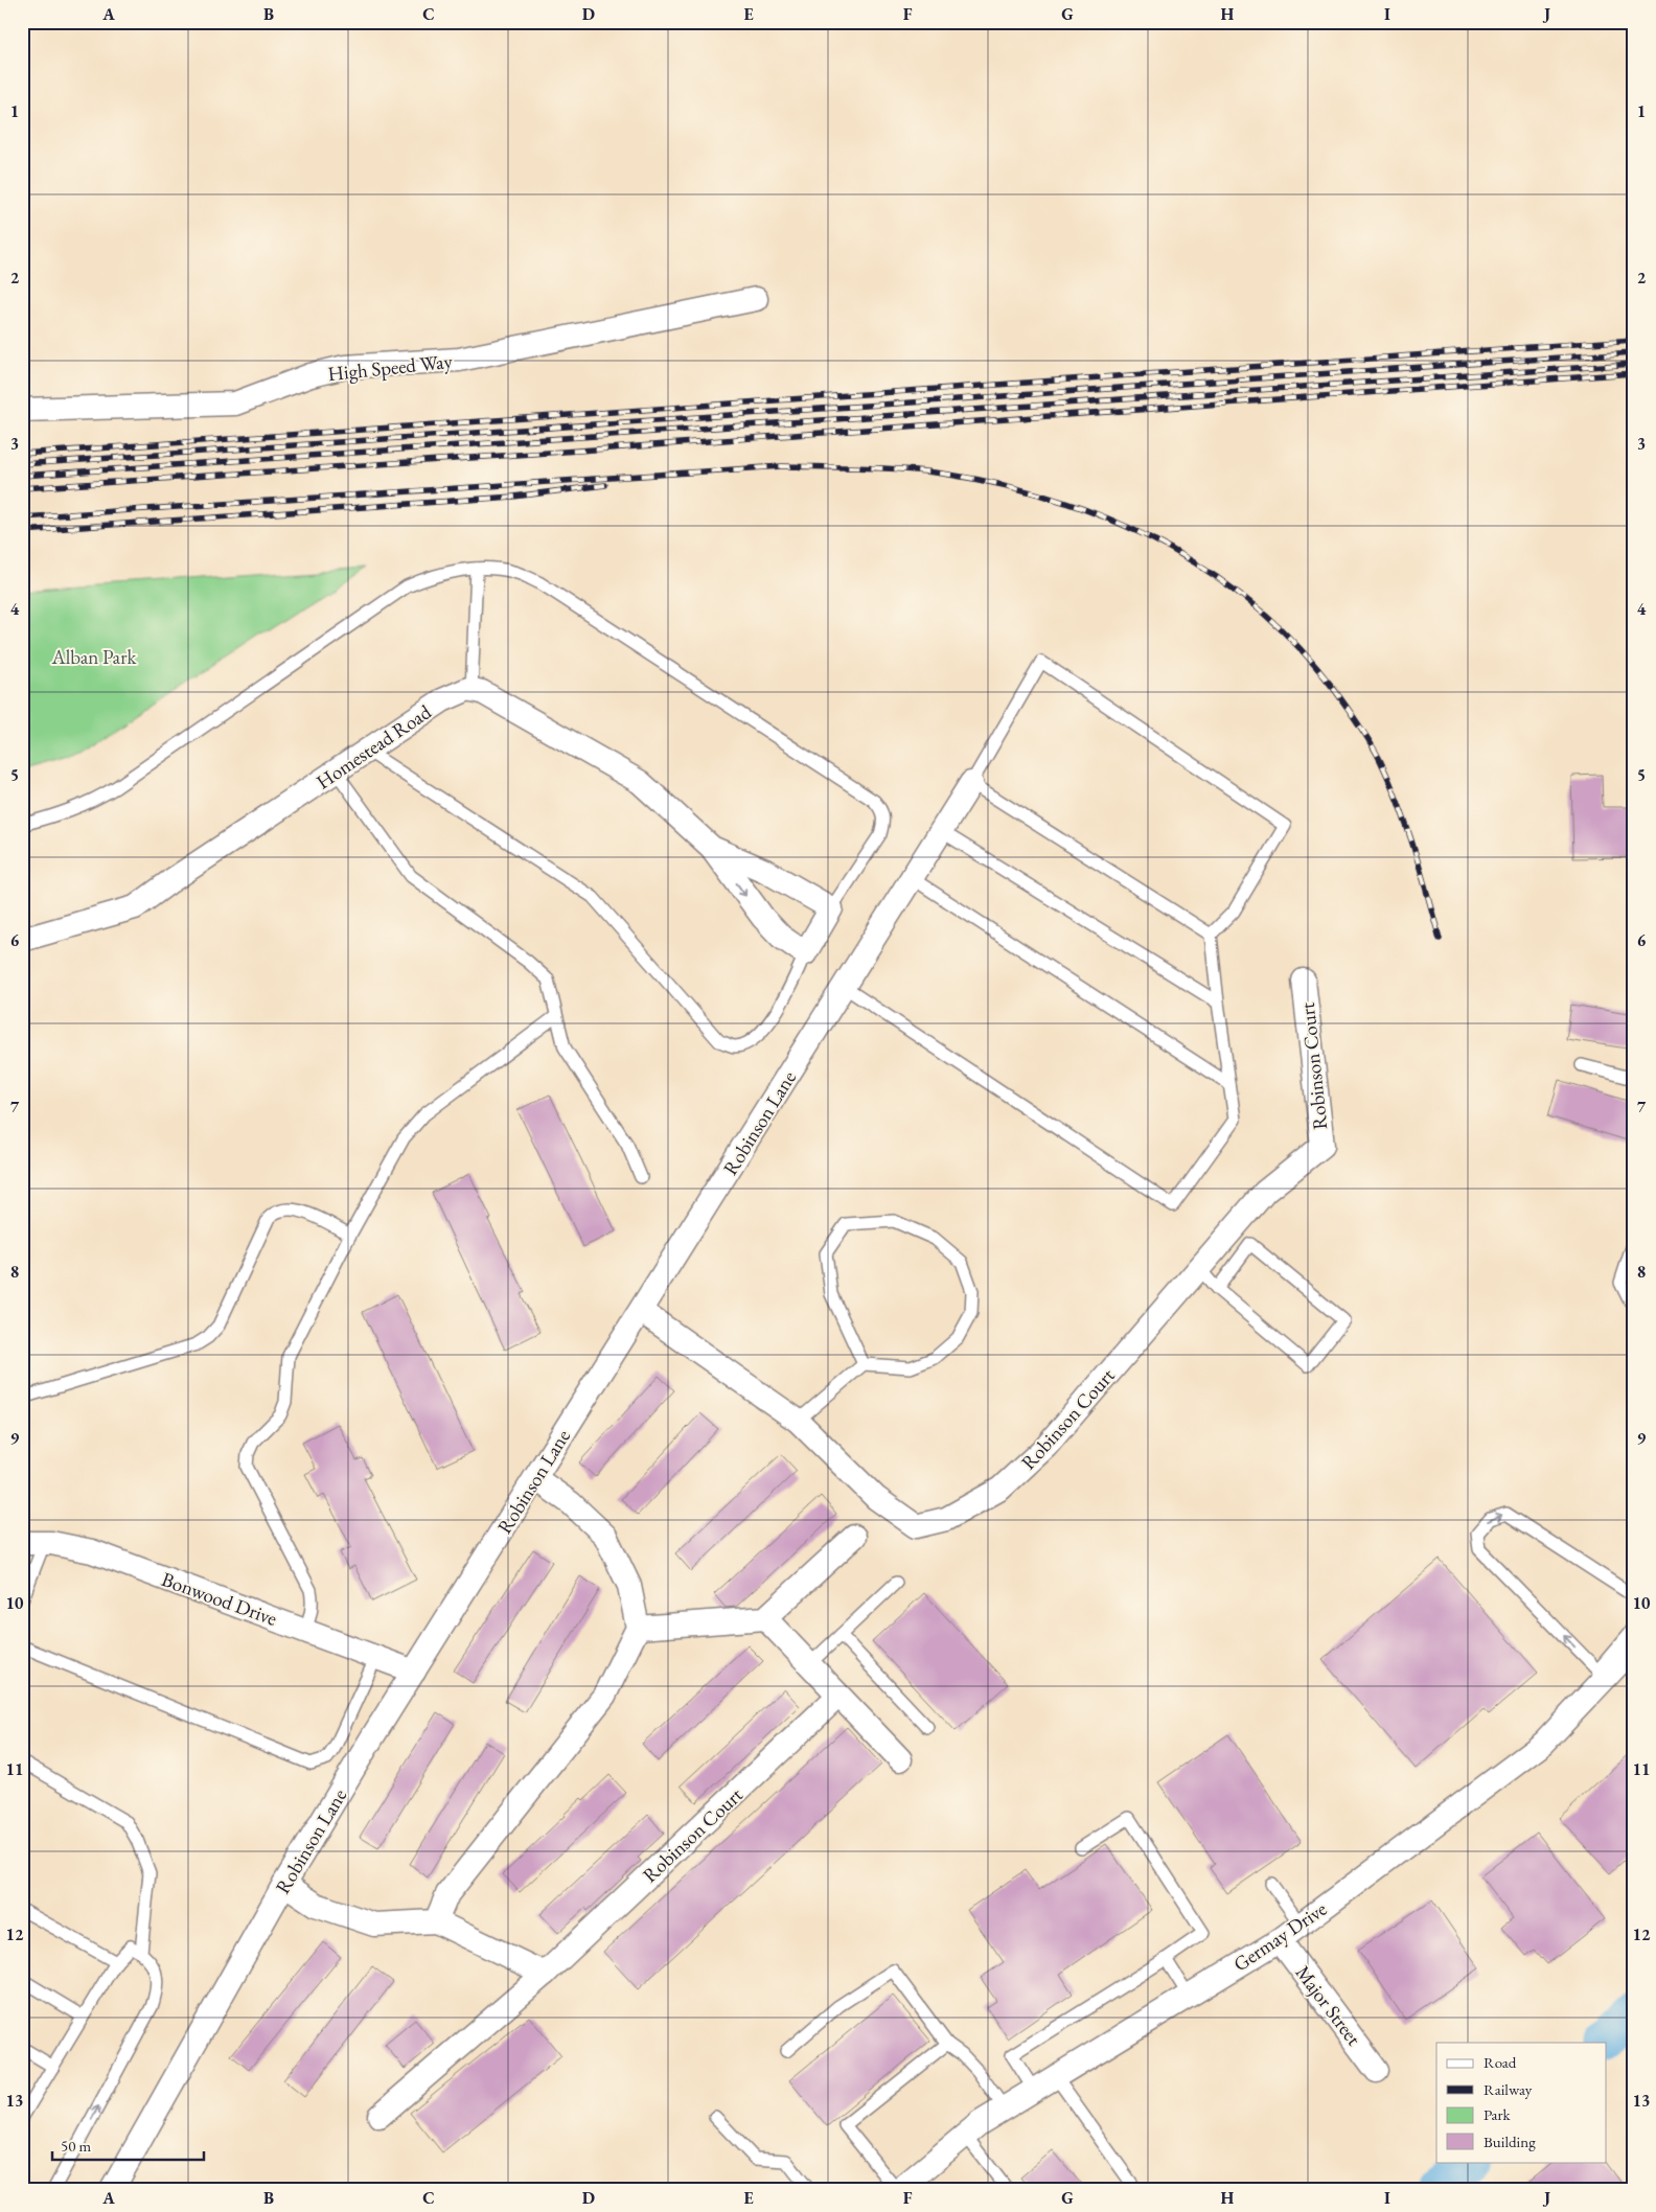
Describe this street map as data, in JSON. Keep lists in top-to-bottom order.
{
  "streets": {
    "street": [
      "High Speed Way",
      "Homestead Road",
      "Robinson Court",
      "Robinson Lane",
      "Bonwood Drive",
      "Germay Drive",
      "Major Street"
    ]
  },
  "crossings": [
    ["Robinson Court", "Robinson Lane"],
    ["Robinson Lane", "Bonwood Drive"],
    ["Germay Drive", "Major Street"]
  ],
  "parks": ["Alban Park"],
  "legend": [
    "Road",
    "Railway",
    "Park",
    "Building"
  ],
  "scale_bar": "50 m",
  "grid": {
    "columns": [
      "A",
      "B",
      "C",
      "D",
      "E",
      "F",
      "G",
      "H",
      "I",
      "J"
    ],
    "rows": [
      "1",
      "2",
      "3",
      "4",
      "5",
      "6",
      "7",
      "8",
      "9",
      "10",
      "11",
      "12",
      "13"
    ]
  }
}
